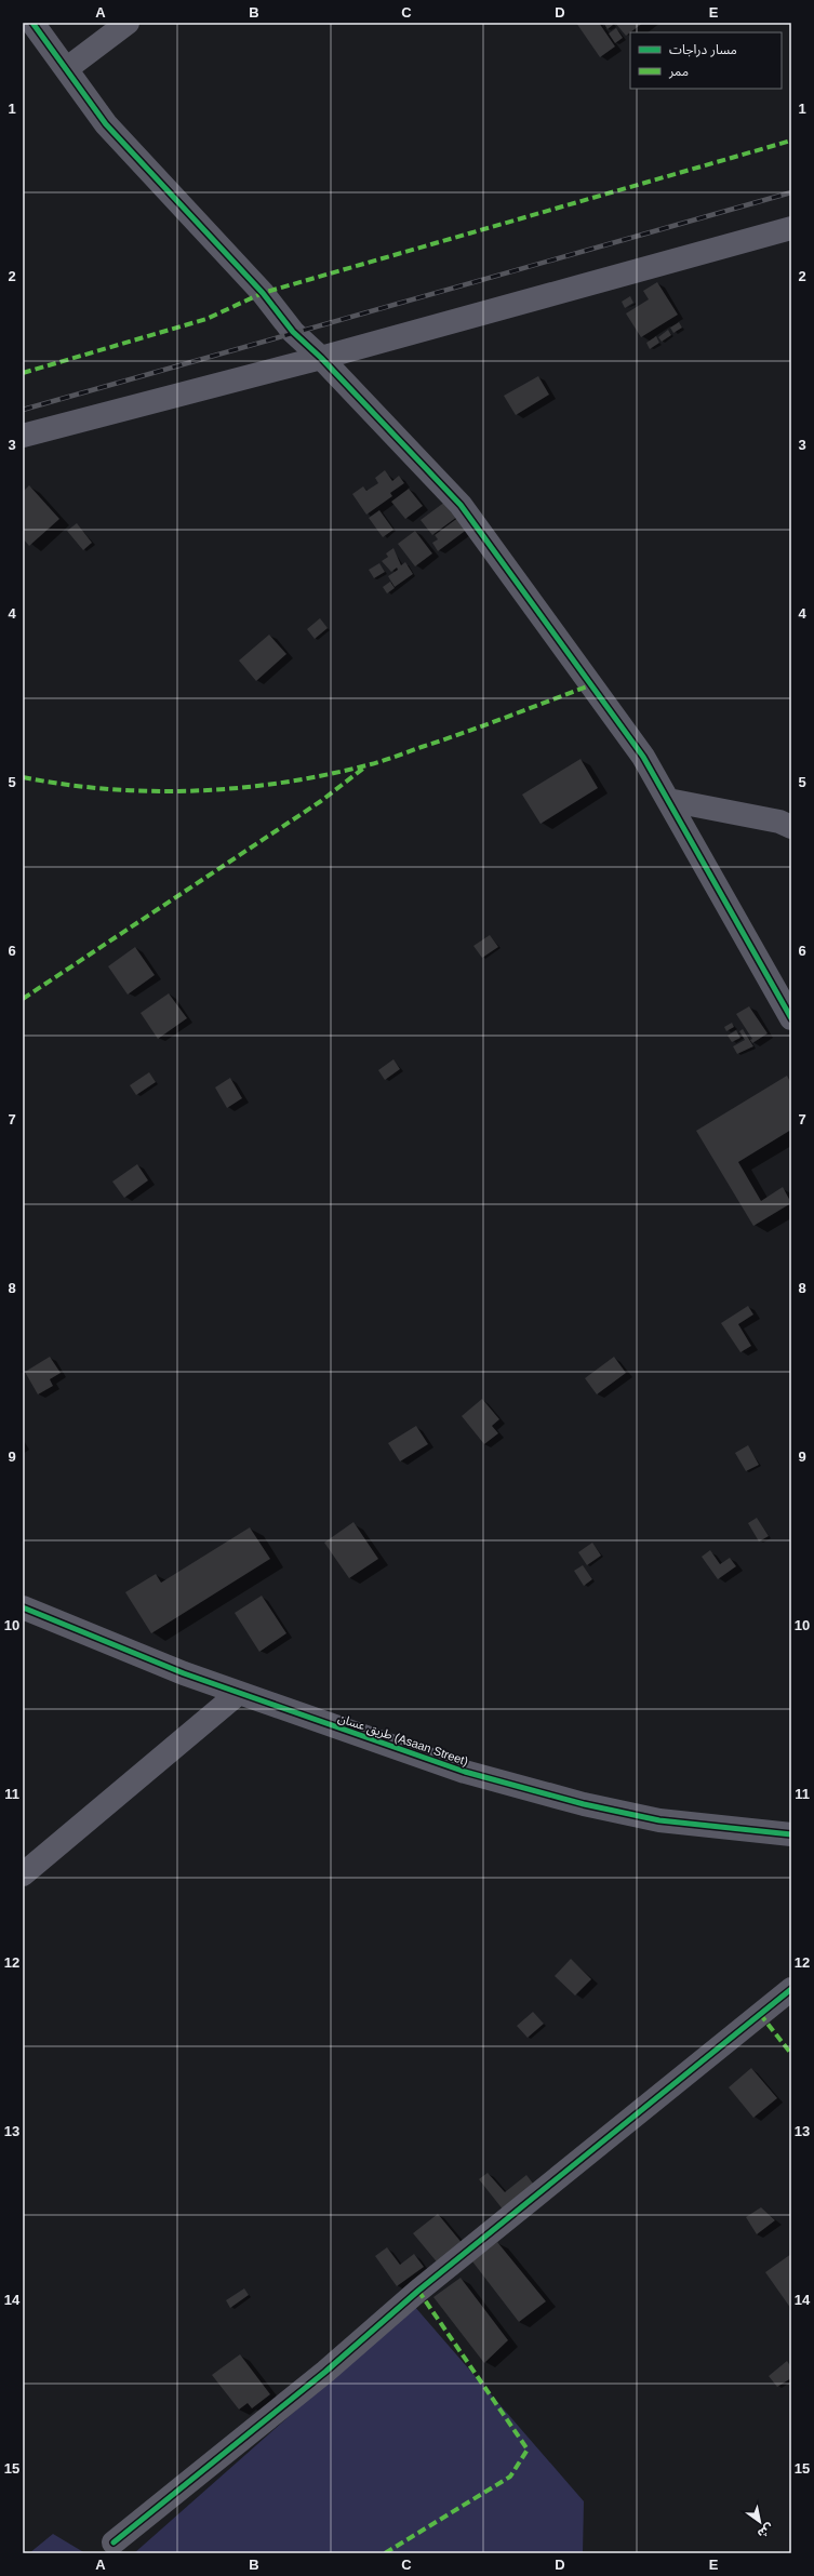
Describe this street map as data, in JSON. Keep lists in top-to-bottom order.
{
  "streets": {
    "street": ["طريق عسان (Asaan Street)"]
  },
  "legend": ["مسار دراجات", "ممر"],
  "north": "bottom right",
  "grid": {
    "columns": [
      "A",
      "B",
      "C",
      "D",
      "E"
    ],
    "rows": [
      "1",
      "2",
      "3",
      "4",
      "5",
      "6",
      "7",
      "8",
      "9",
      "10",
      "11",
      "12",
      "13",
      "14",
      "15"
    ]
  }
}
